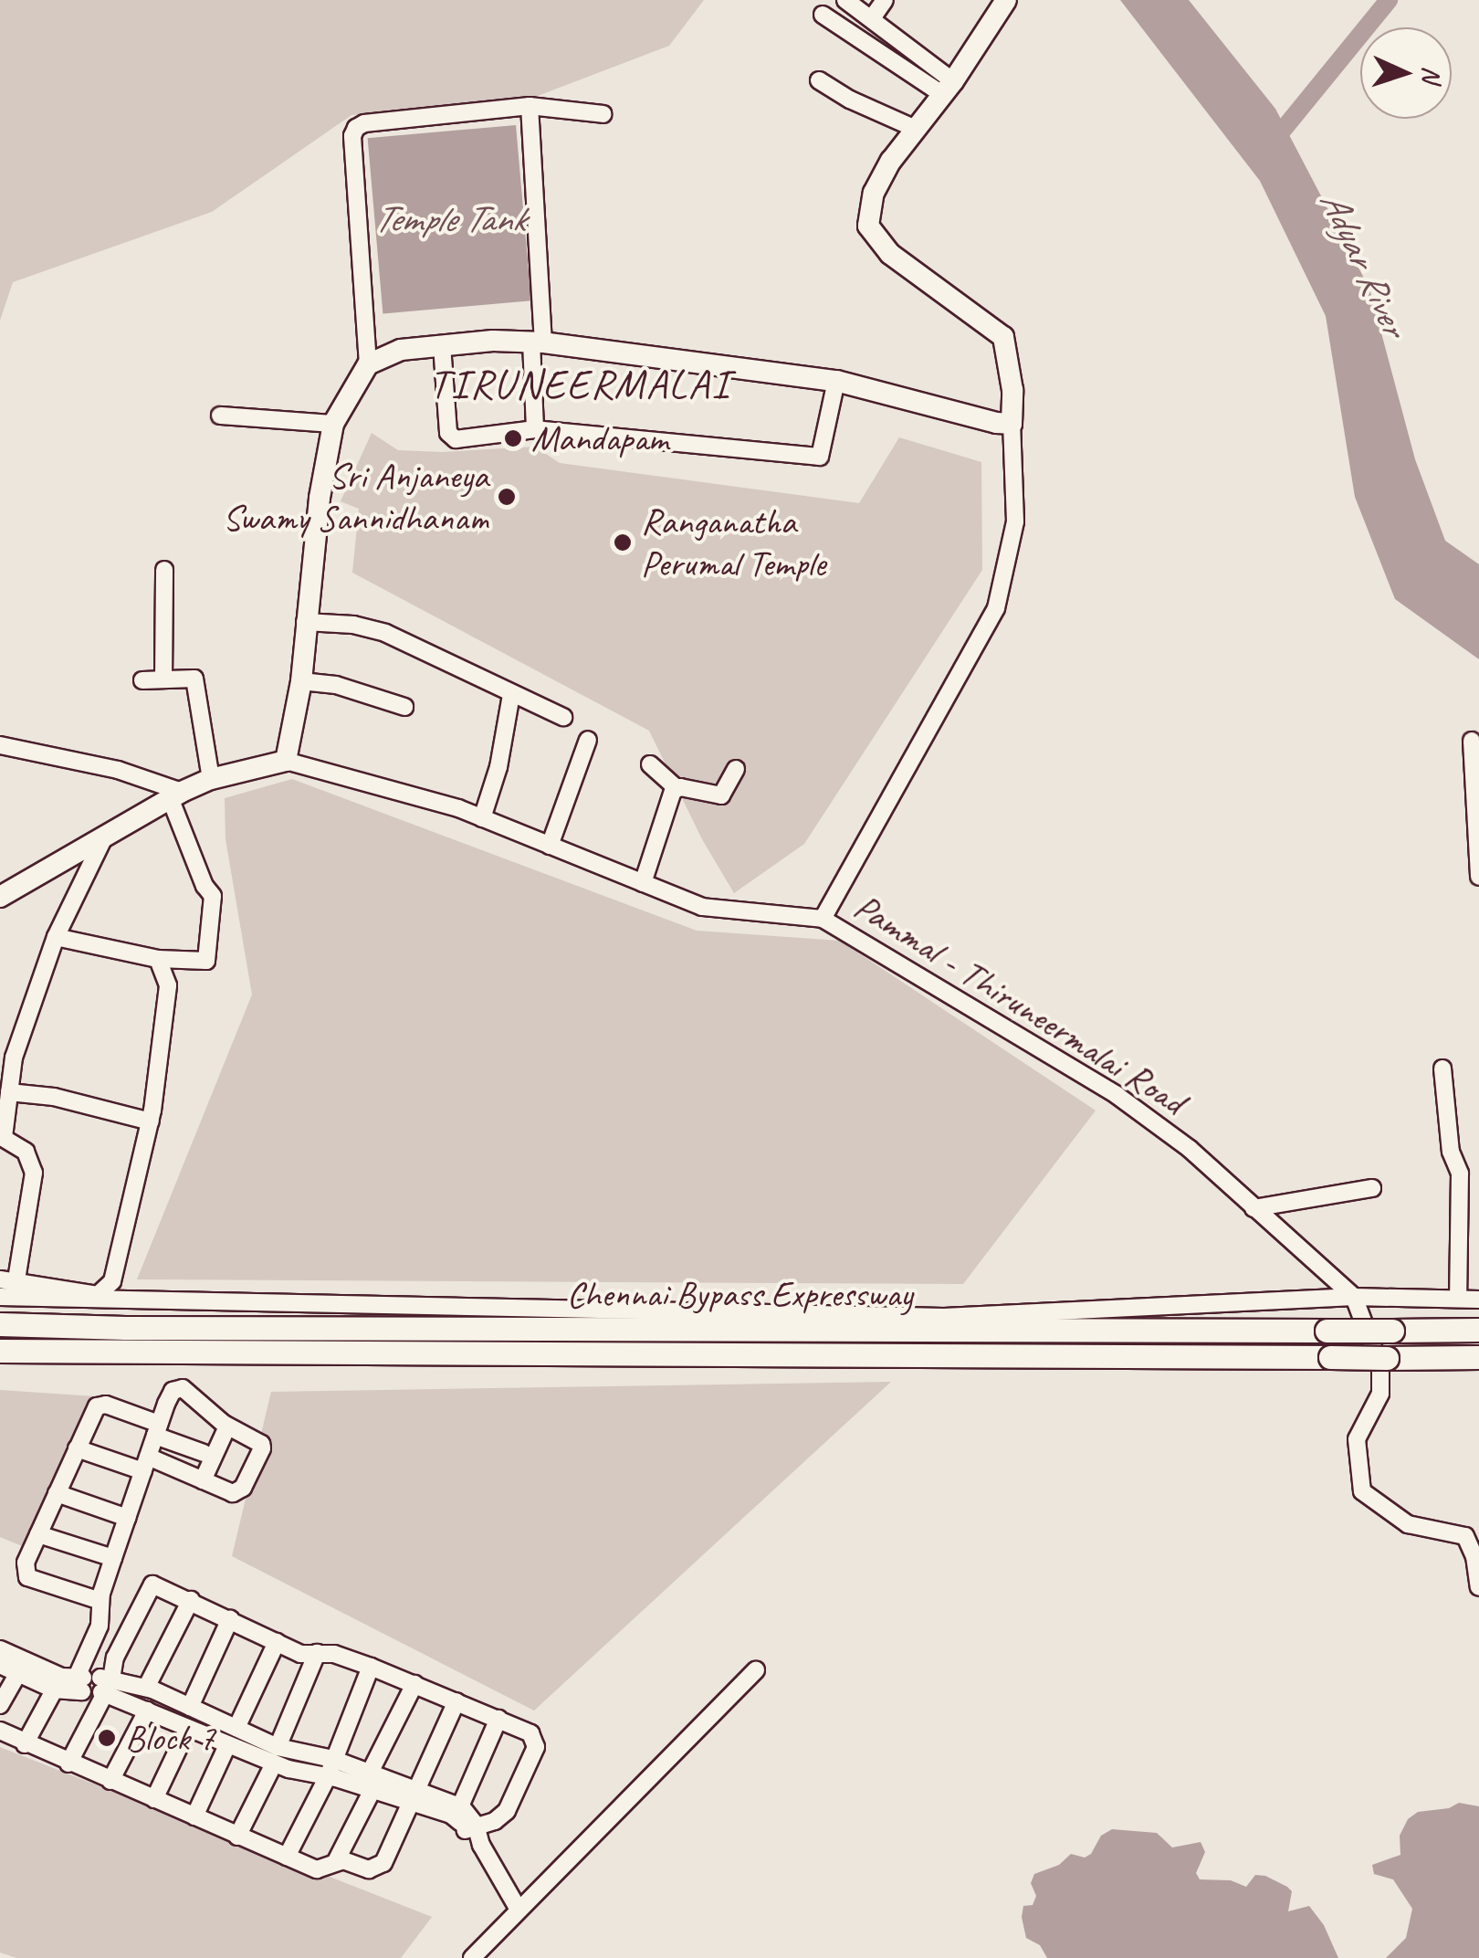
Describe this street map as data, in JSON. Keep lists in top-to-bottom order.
{
  "streets": {
    "highway": ["Chennai Bypass Expressway"],
    "street": ["Pammal - Thiruneermalai Road"]
  },
  "districts": ["TIRUNEERMALAI"],
  "water": ["Temple Tank", "Adyar River"],
  "places": [
    "Mandapam",
    "Sri Anjaneya Swamy Sannidhanam",
    "Ranganatha Perumal Temple",
    "Block 7"
  ],
  "north": "right"
}
